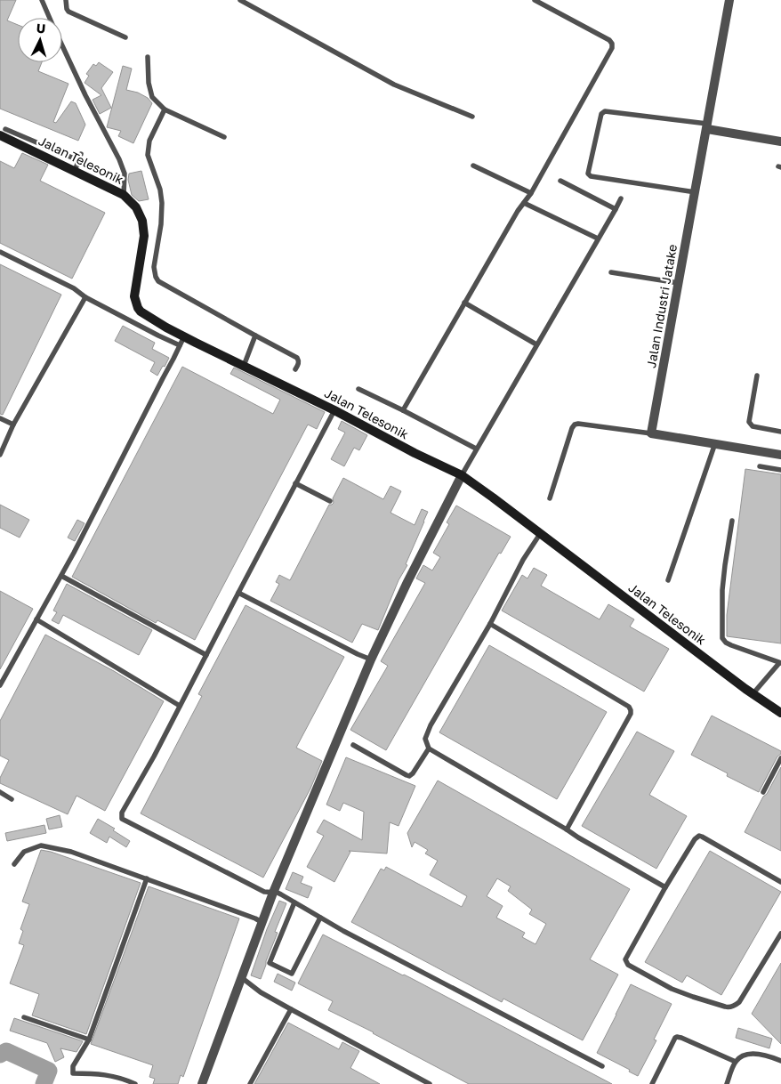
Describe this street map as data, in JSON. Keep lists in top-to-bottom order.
{
  "streets": {
    "street": ["Jalan Telesonik", "Jalan Industri Jatake"]
  },
  "north": "top"
}
